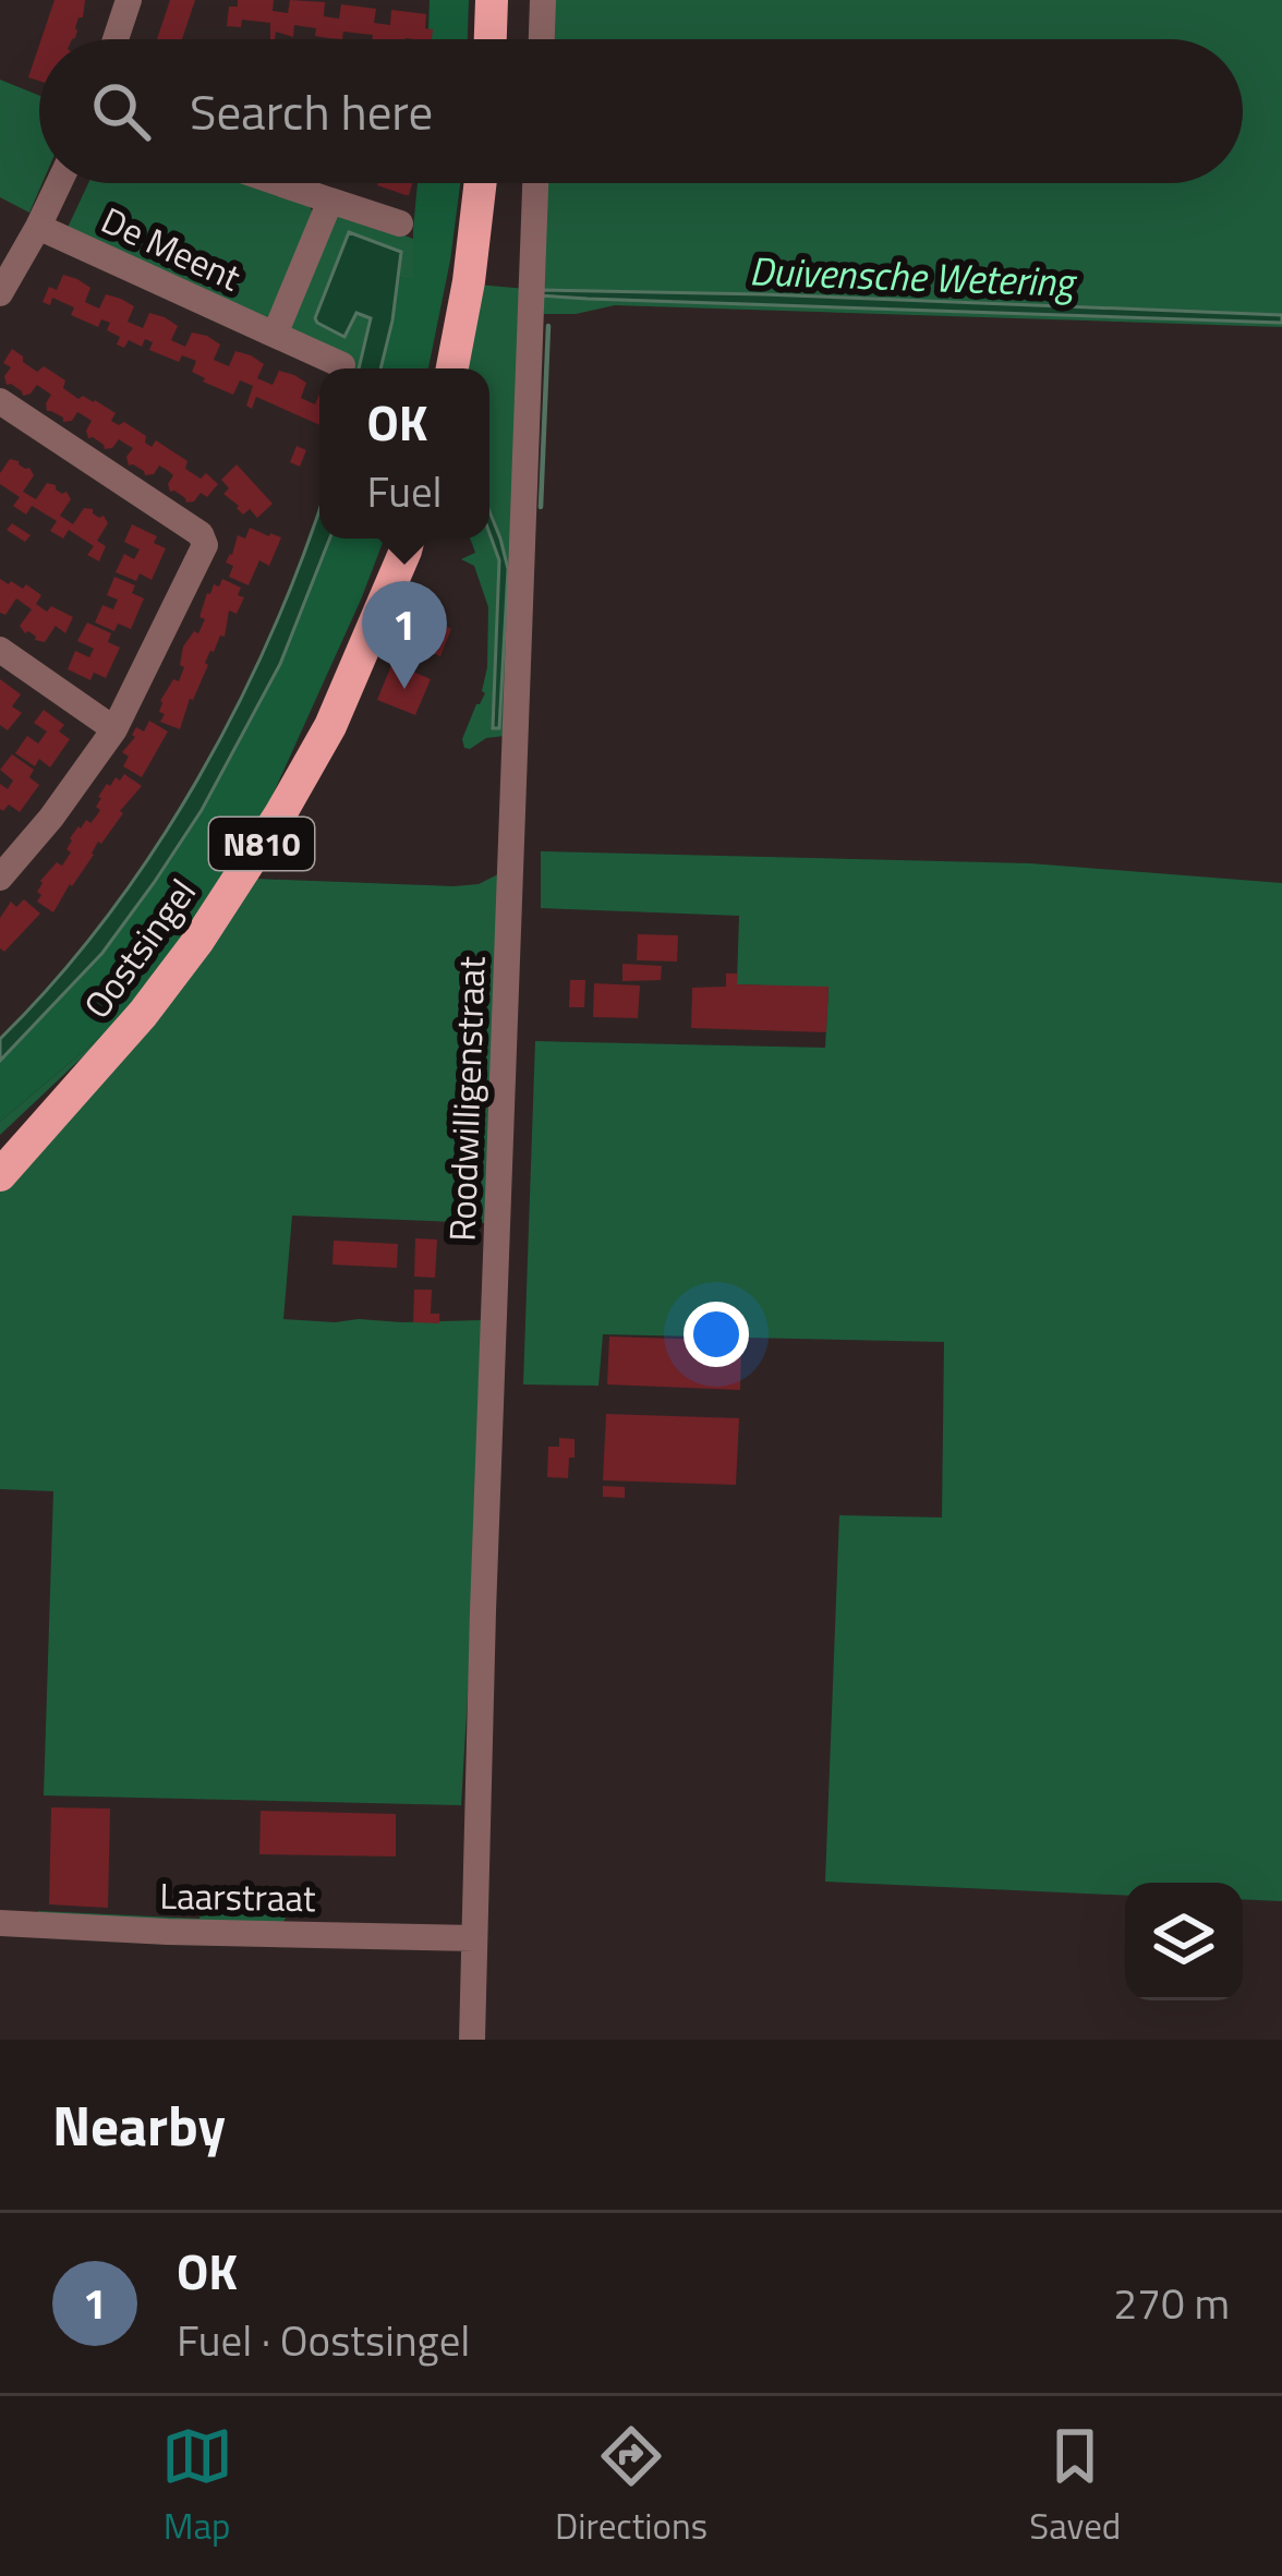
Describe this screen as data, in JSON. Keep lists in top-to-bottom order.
{
  "streets": {
    "main road": ["N810", "Oostsingel"],
    "street": ["De Meent", "Roodwilligenstraat", "Laarstraat"]
  },
  "crossings": [
    ["Roodwilligenstraat", "Laarstraat"]
  ],
  "water": ["Duivensche Wetering"],
  "page": {
    "search": "Search here",
    "popup": ["OK", "Fuel"],
    "pins": "1",
    "heading": "Nearby",
    "list": [
      {
        "mark": "1",
        "name": "OK",
        "note": "Fuel · Oostsingel",
        "value": "270 m"
      }
    ],
    "nav": ["Map", "Directions", "Saved"]
  }
}
